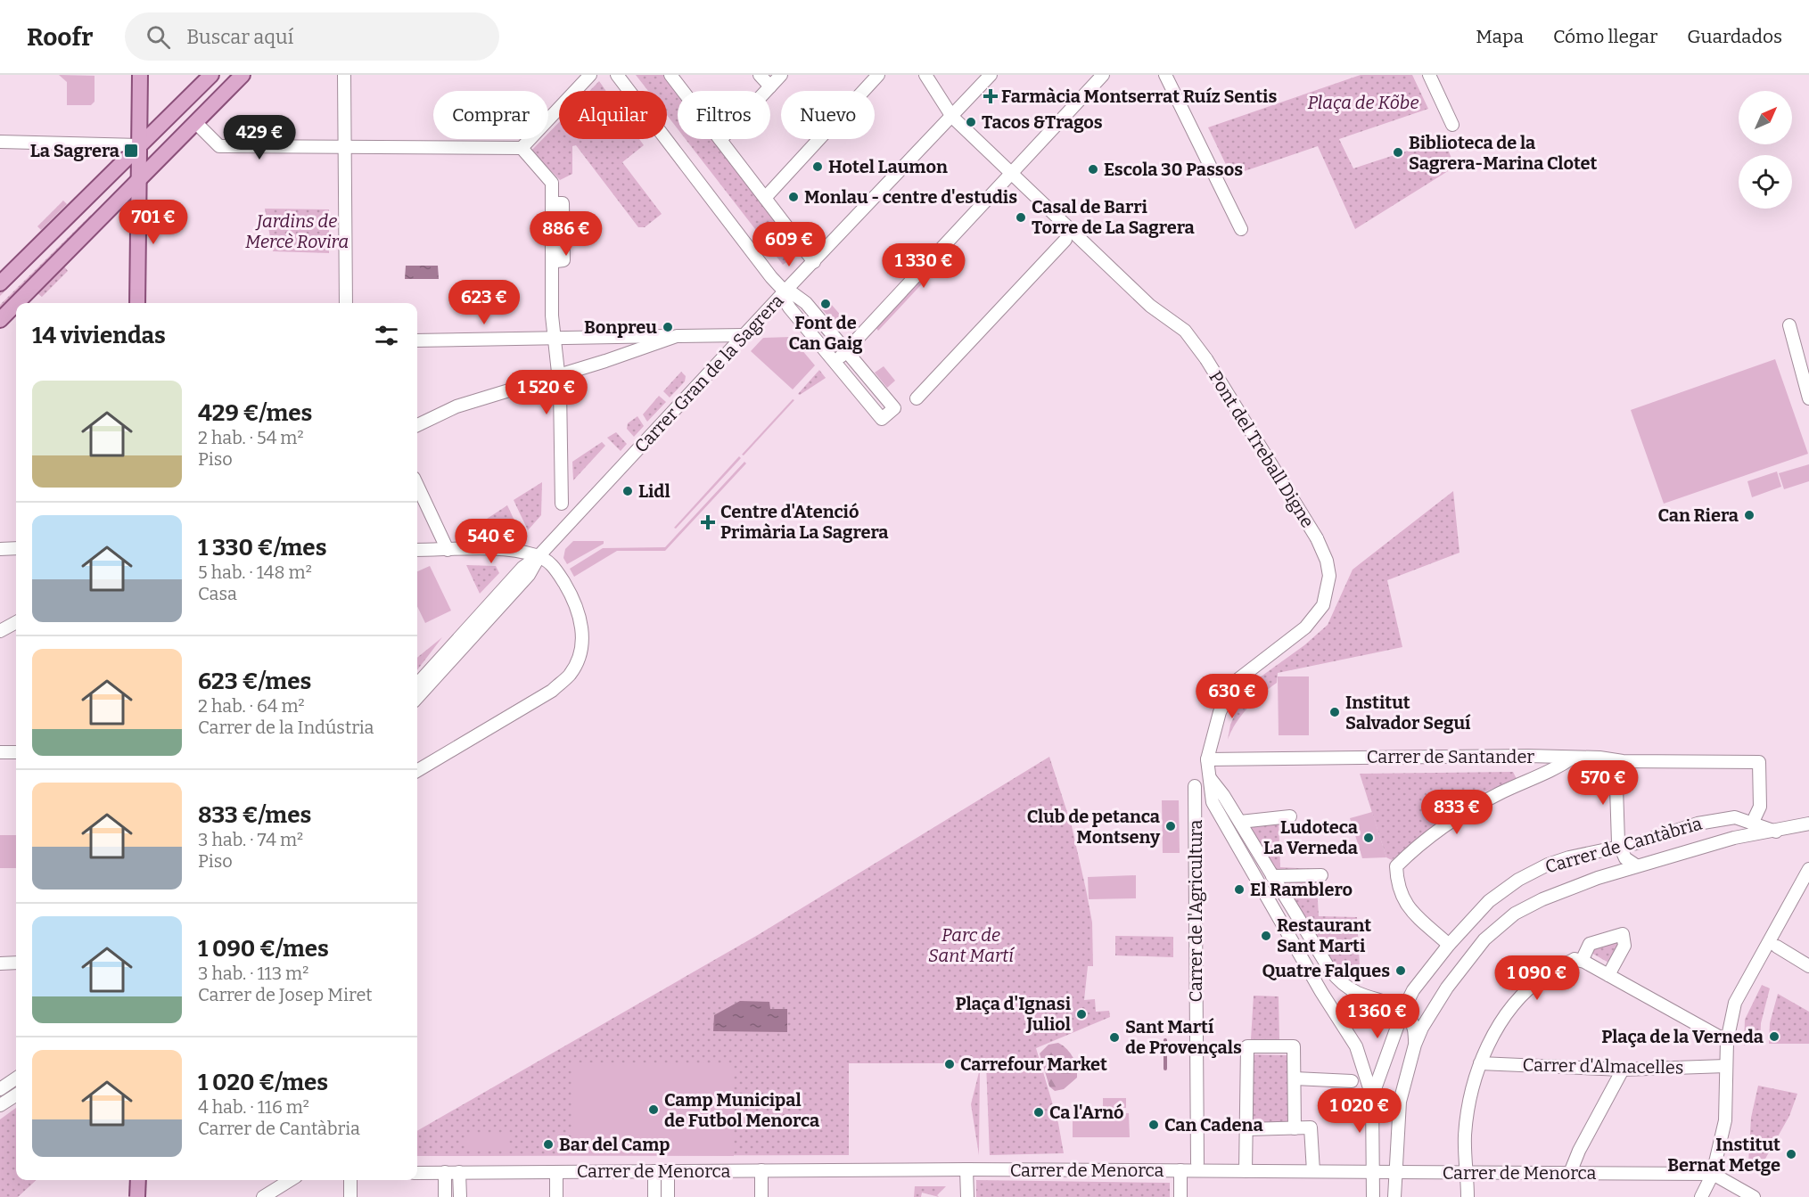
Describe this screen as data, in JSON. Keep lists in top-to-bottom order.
{
  "streets": {
    "street": [
      "Carrer Gran de la Sagrera",
      "Pont del Treball Digne",
      "Carrer de Santander",
      "Carrer de Cantàbria",
      "Carrer de l'Agricultura",
      "Carrer d'Almacelles",
      "Carrer de Menorca"
    ]
  },
  "crossings": [
    ["Carrer Gran de la Sagrera", "Pont del Treball Digne"],
    ["Pont del Treball Digne", "Carrer de Santander"],
    ["Carrer de Santander", "Carrer de Cantàbria"],
    ["Carrer de Cantàbria", "Carrer de Menorca"]
  ],
  "parks": ["Plaça de Kõbe", "Jardins de Mercè Rovira", "Parc de Sant Martí"],
  "places": {
    "health": ["Farmàcia Montserrat Ruíz Sentis", "Centre d'Atenció Primària La Sagrera"],
    "other": [
      "Tacos &Tragos",
      "Biblioteca de la Sagrera-Marina Clotet",
      "Hotel Laumon",
      "Escola 30 Passos",
      "Monlau - centre d'estudis",
      "Casal de Barri Torre de La Sagrera",
      "Font de Can Gaig",
      "Bonpreu",
      "Lidl",
      "Can Riera",
      "Institut Salvador Seguí",
      "Club de petanca Montseny",
      "Ludoteca La Verneda",
      "El Ramblero",
      "Restaurant Sant Marti",
      "Quatre Falques",
      "Plaça d'Ignasi Juliol",
      "Plaça de la Verneda",
      "Sant Martí de Provençals",
      "Carrefour Market",
      "Camp Municipal de Futbol Menorca",
      "Ca l'Arnó",
      "Can Cadena",
      "Bar del Camp",
      "Institut Bernat Metge"
    ],
    "transit": ["La Sagrera"]
  },
  "north": "top right",
  "page": {
    "header": "Roofr",
    "search": "Buscar aquí",
    "nav": ["Mapa", "Cómo llegar", "Guardados"],
    "chip": [
      "Comprar",
      "Alquilar",
      "Filtros",
      "Nuevo"
    ],
    "price": [
      "429 €",
      "701 €",
      "886 €",
      "609 €",
      "1 330 €",
      "623 €",
      "1 520 €",
      "540 €",
      "630 €",
      "570 €",
      "833 €",
      "1 090 €",
      "1 360 €",
      "1 020 €"
    ],
    "heading": "14 viviendas",
    "list": [
      {
        "name": "429 €/mes",
        "note": "2 hab. · 54 m² · Piso"
      },
      {
        "name": "1 330 €/mes",
        "note": "5 hab. · 148 m² · Casa"
      },
      {
        "name": "623 €/mes",
        "note": "2 hab. · 64 m² · Carrer de la Indústria"
      },
      {
        "name": "833 €/mes",
        "note": "3 hab. · 74 m² · Piso"
      },
      {
        "name": "1 090 €/mes",
        "note": "3 hab. · 113 m² · Carrer de Josep Miret"
      },
      {
        "name": "1 020 €/mes",
        "note": "4 hab. · 116 m² · Carrer de Cantàbria"
      }
    ]
  }
}
